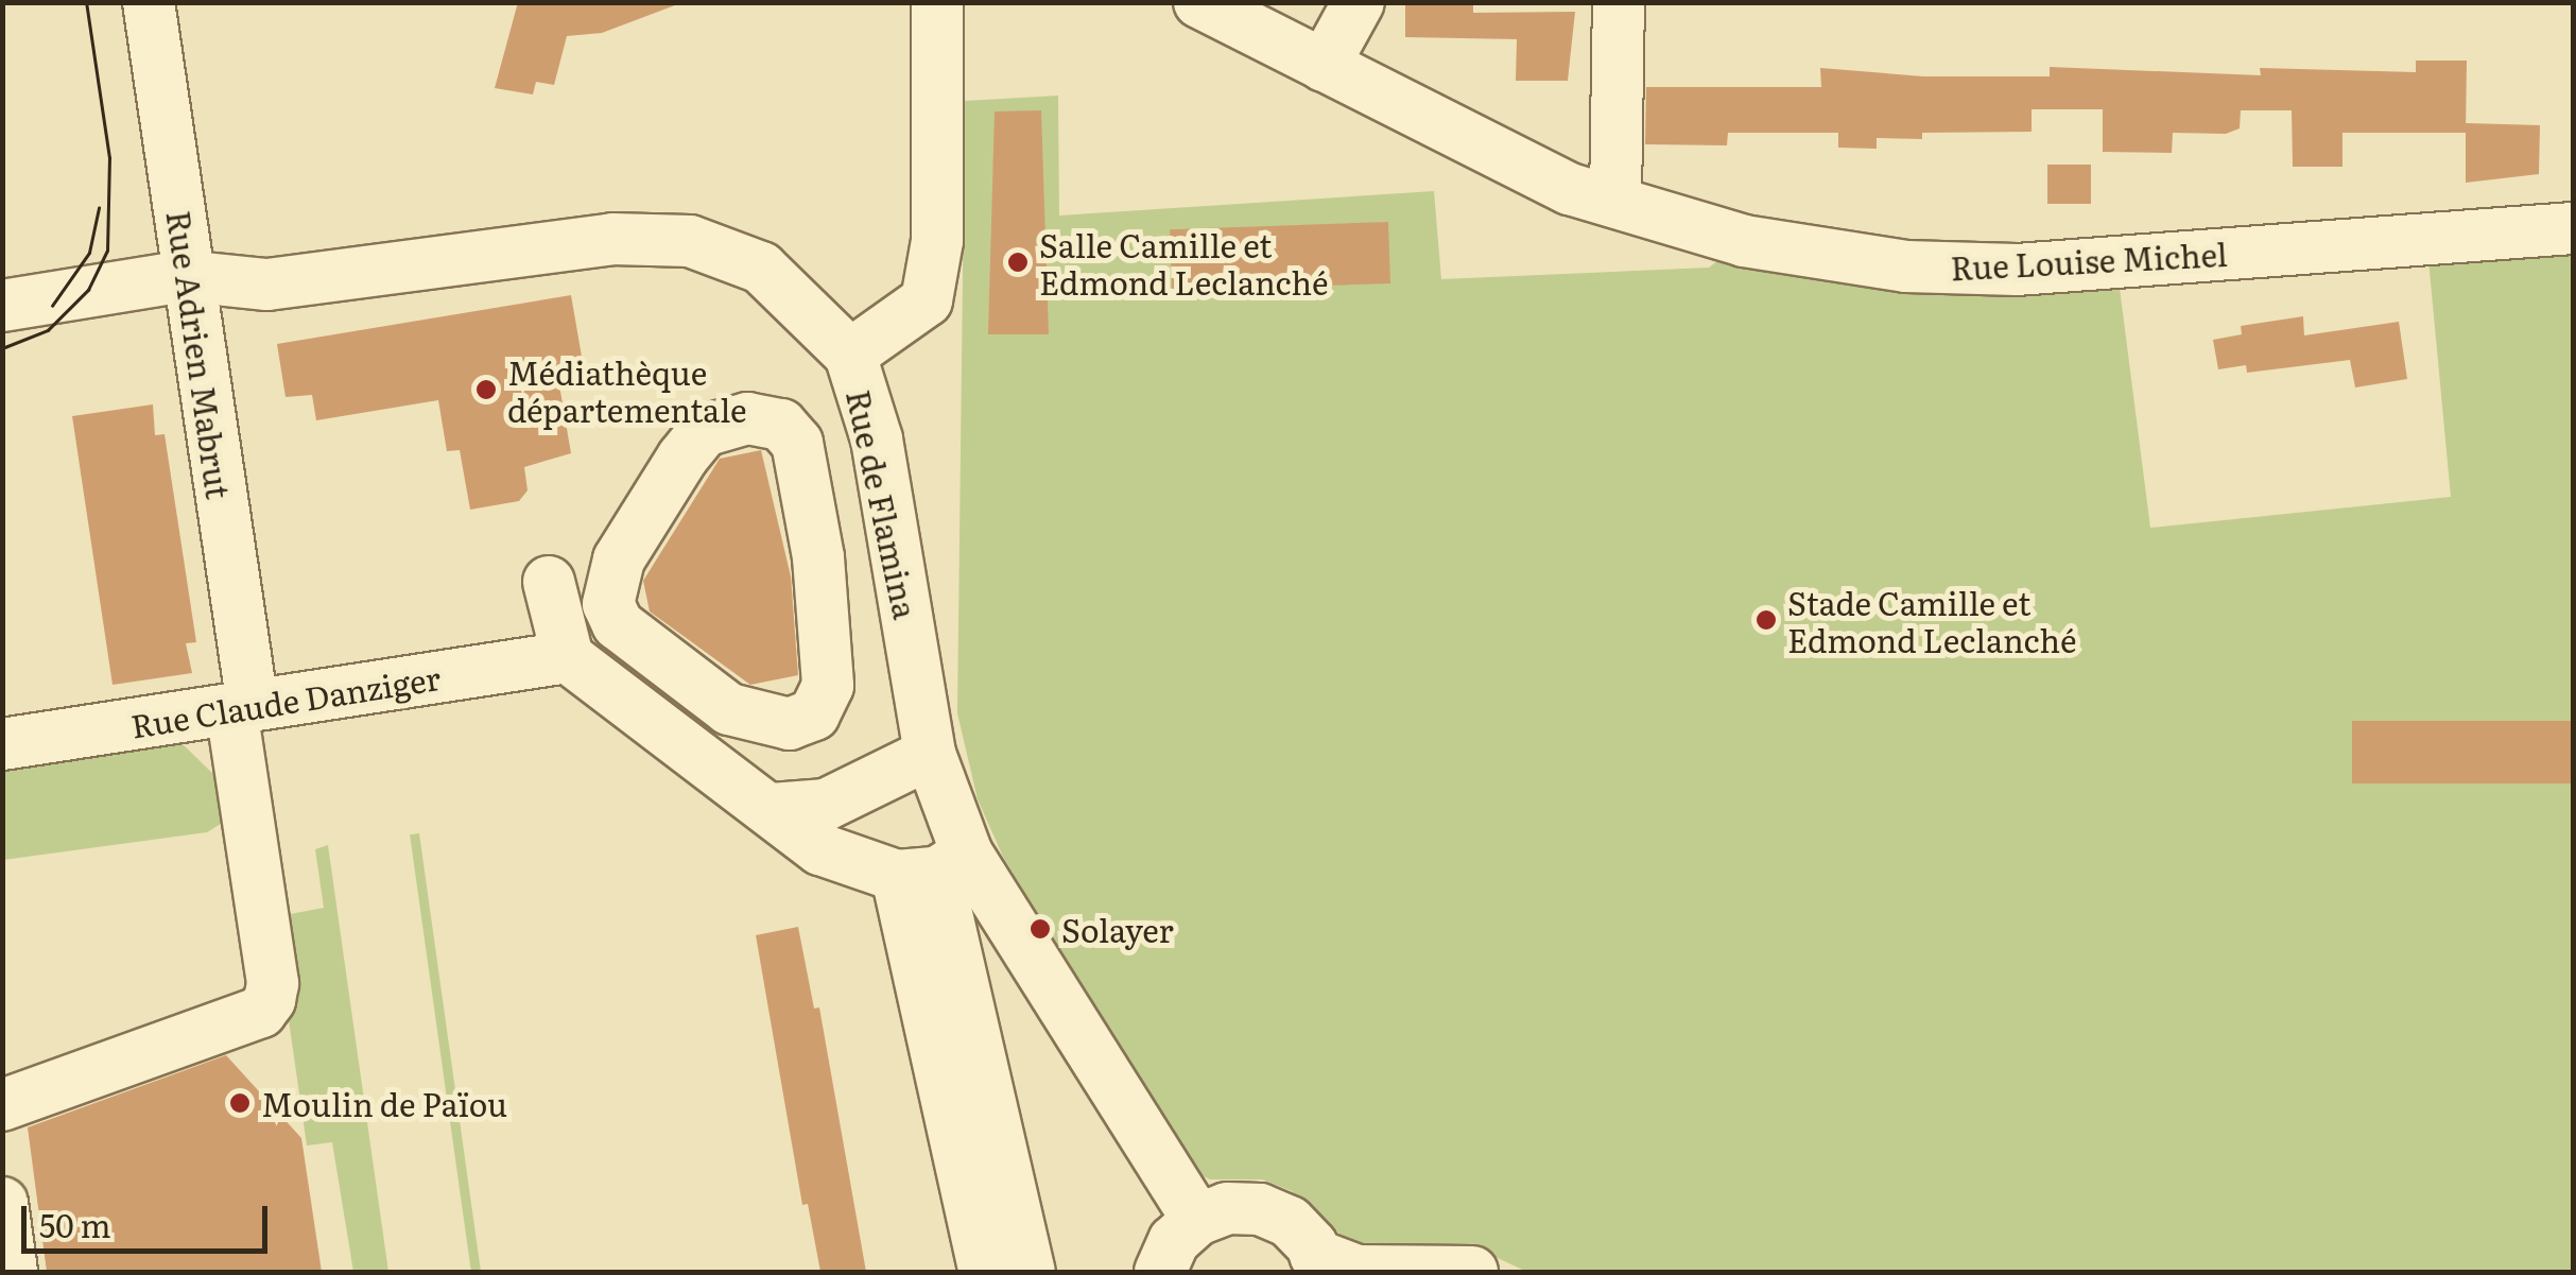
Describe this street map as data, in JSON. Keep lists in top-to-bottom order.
{
  "streets": {
    "street": [
      "Rue Louise Michel",
      "Rue Adrien Mabrut",
      "Rue de Flamina",
      "Rue Claude Danziger"
    ]
  },
  "crossings": [
    ["Rue Adrien Mabrut", "Rue de Flamina"],
    ["Rue Adrien Mabrut", "Rue Claude Danziger"]
  ],
  "places": [
    "Salle Camille et Edmond Leclanché",
    "Médiathèque départementale",
    "Stade Camille et Edmond Leclanché",
    "Solayer",
    "Moulin de Païou"
  ],
  "scale_bar": "50 m"
}
